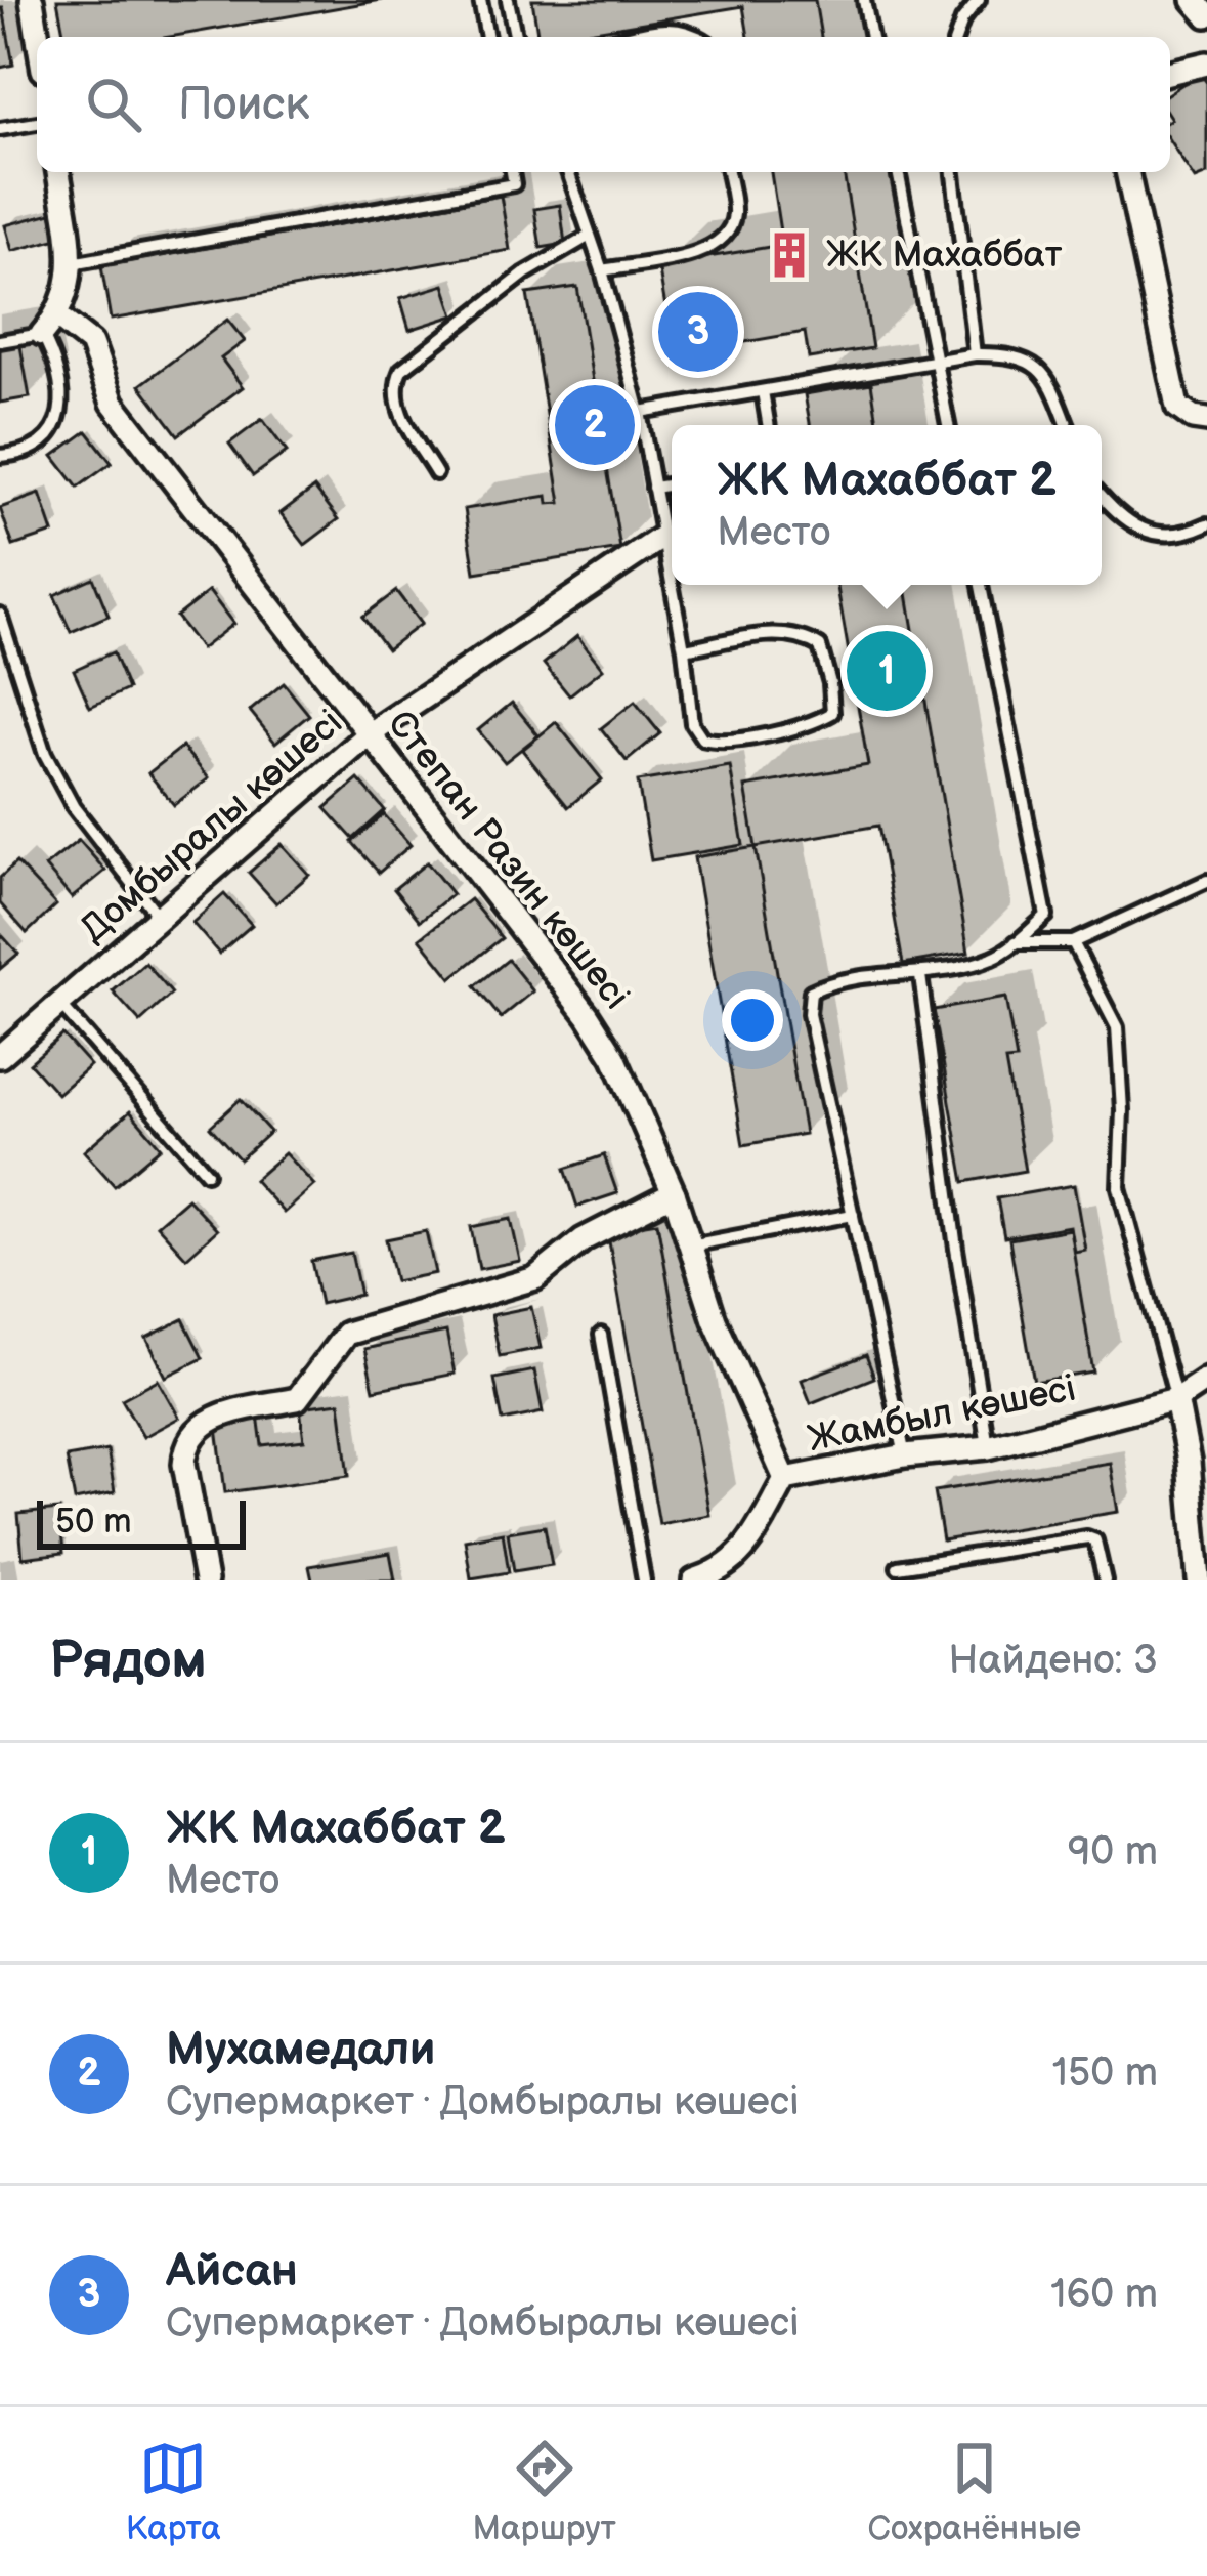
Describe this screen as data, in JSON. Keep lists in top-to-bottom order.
{
  "streets": {
    "street": ["Домбыралы көшесі", "Степан Разин көшесі", "Жамбыл көшесі"]
  },
  "crossings": [
    ["Домбыралы көшесі", "Степан Разин көшесі"],
    ["Степан Разин көшесі", "Жамбыл көшесі"]
  ],
  "places": {
    "building": ["ЖК Махаббат"]
  },
  "scale_bar": "50 m",
  "page": {
    "search": "Поиск",
    "pins": ["3", "2", "1"],
    "popup": ["ЖК Махаббат 2", "Место"],
    "scale": "50 m",
    "heading": ["Рядом", "Найдено: 3"],
    "list": [
      {
        "mark": "1",
        "name": "ЖК Махаббат 2",
        "note": "Место",
        "value": "90 m"
      },
      {
        "mark": "2",
        "name": "Мухамедали",
        "note": "Супермаркет · Домбыралы көшесі",
        "value": "150 m"
      },
      {
        "mark": "3",
        "name": "Айсан",
        "note": "Супермаркет · Домбыралы көшесі",
        "value": "160 m"
      }
    ],
    "nav": ["Карта", "Маршрут", "Сохранённые"]
  }
}
